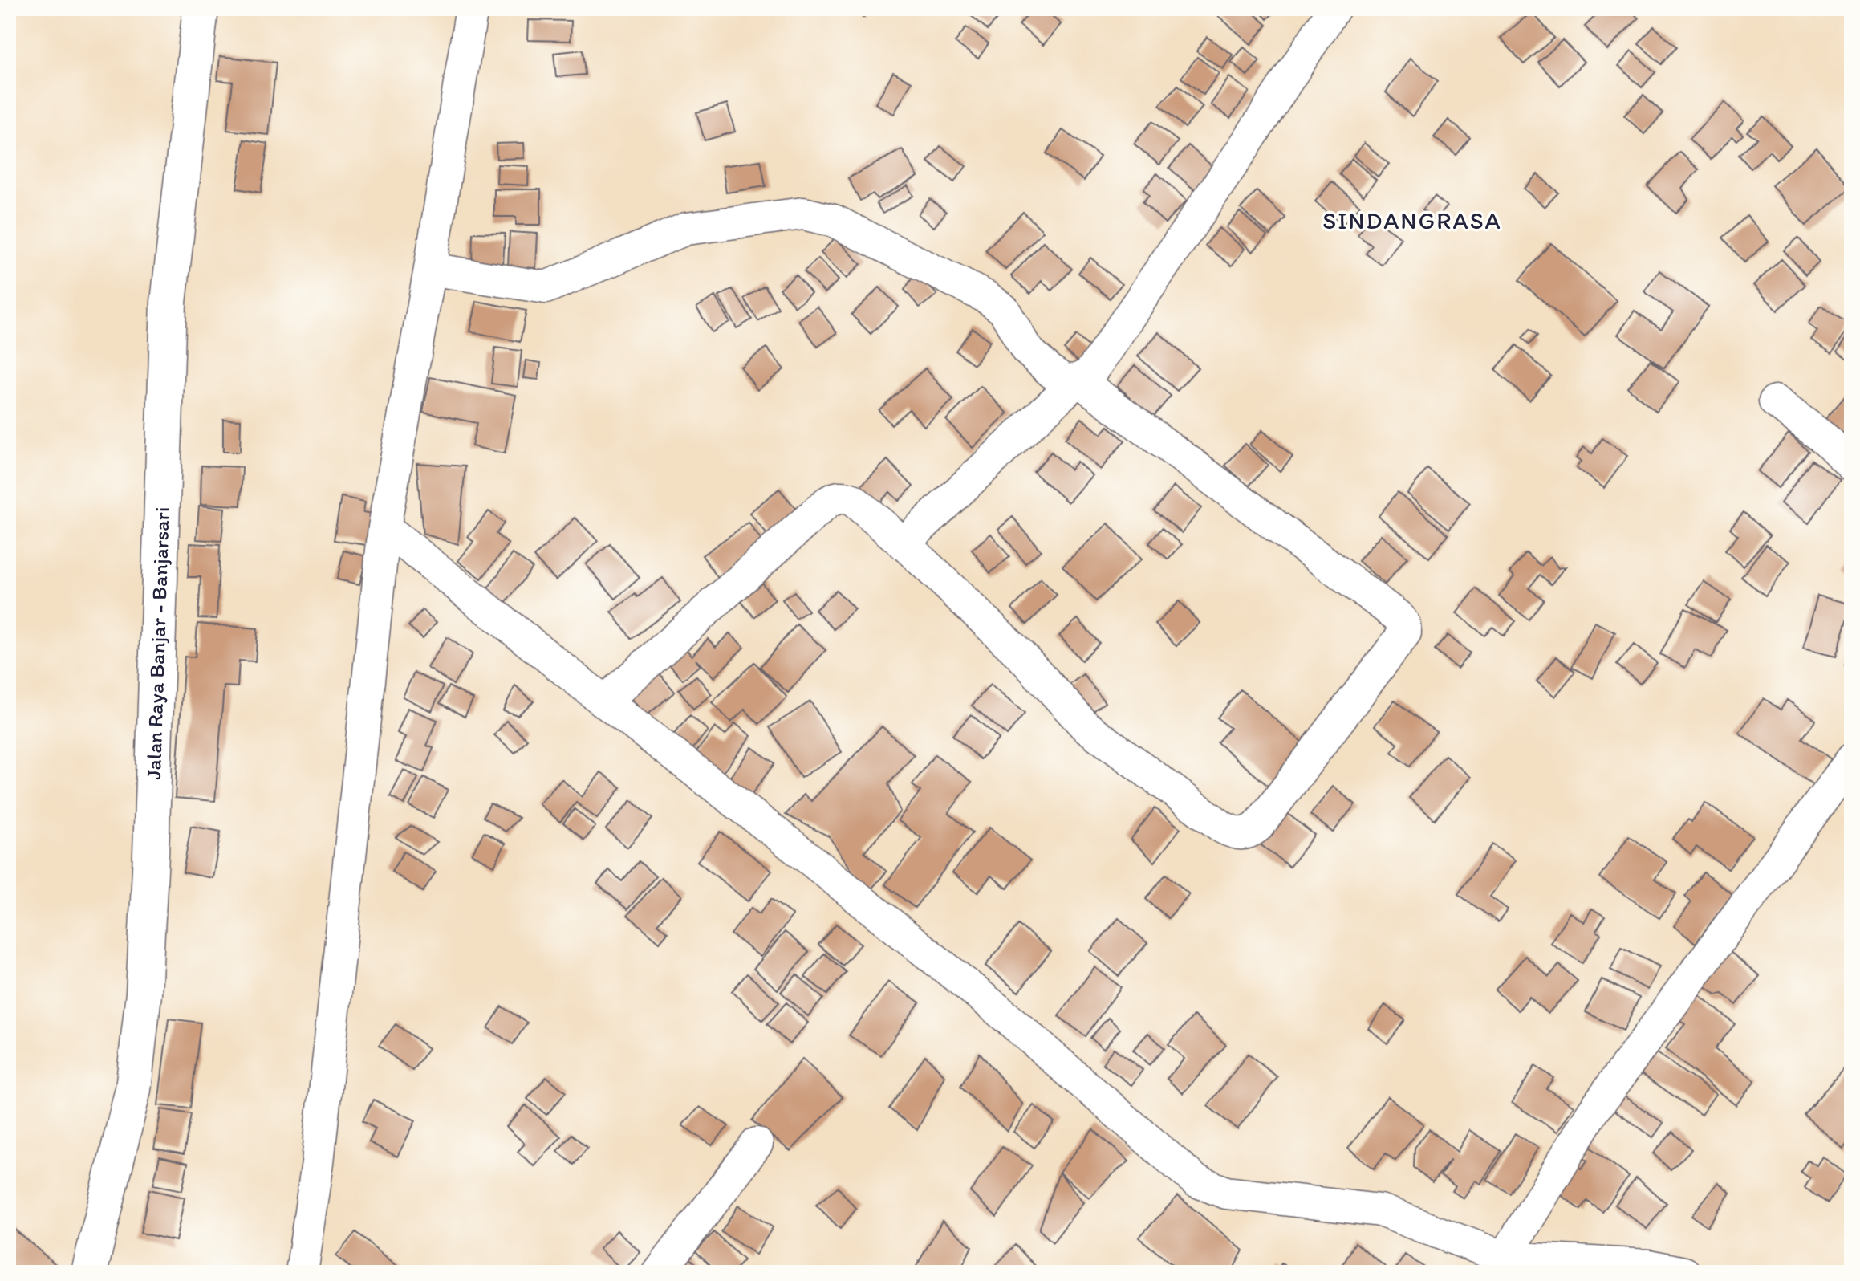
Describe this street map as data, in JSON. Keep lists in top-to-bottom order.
{
  "streets": {
    "highway": ["Jalan Raya Banjar - Banjarsari"]
  },
  "districts": ["SINDANGRASA"]
}
